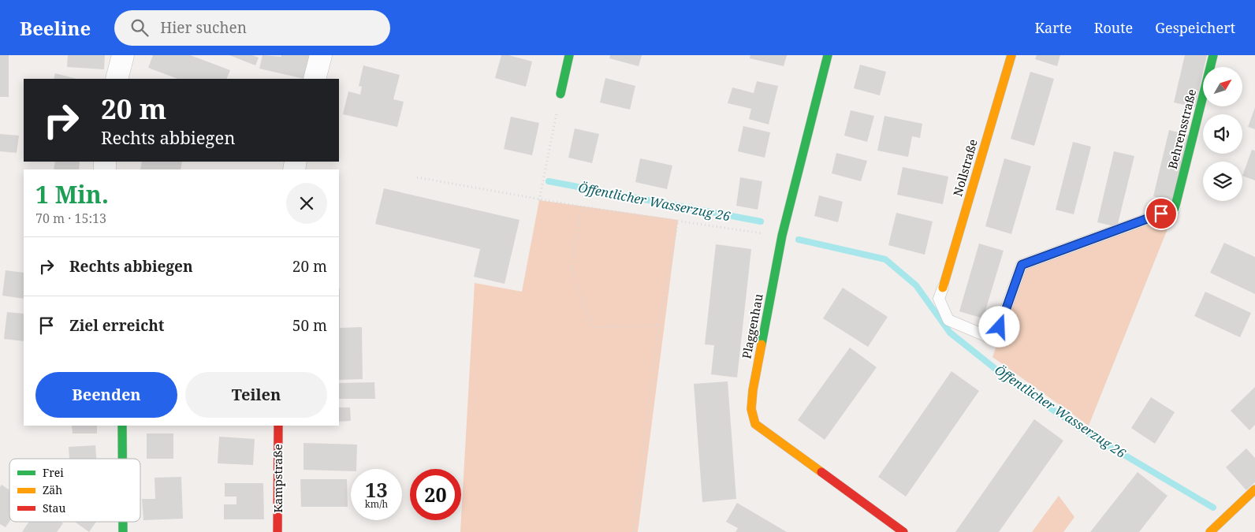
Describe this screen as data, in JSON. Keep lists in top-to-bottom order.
{
  "streets": {
    "street": [
      "Behrensstraße",
      "Nollstraße",
      "Plaggenhau",
      "Kampstraße"
    ]
  },
  "water": ["Öffentlicher Wasserzug 26"],
  "legend": ["Frei", "Zäh", "Stau"],
  "north": "top right",
  "page": {
    "header": "Beeline",
    "search": "Hier suchen",
    "nav": ["Karte", "Route", "Gespeichert"],
    "turn": ["20 m", "Rechts abbiegen"],
    "heading": ["1 Min.", "70 m · 15:13"],
    "list": [
      {
        "name": "Rechts abbiegen",
        "value": "20 m"
      },
      {
        "name": "Ziel erreicht",
        "value": "50 m"
      }
    ],
    "buttons": ["Beenden", "Teilen"],
    "speed": "13 km/h",
    "limit": "20"
  }
}
